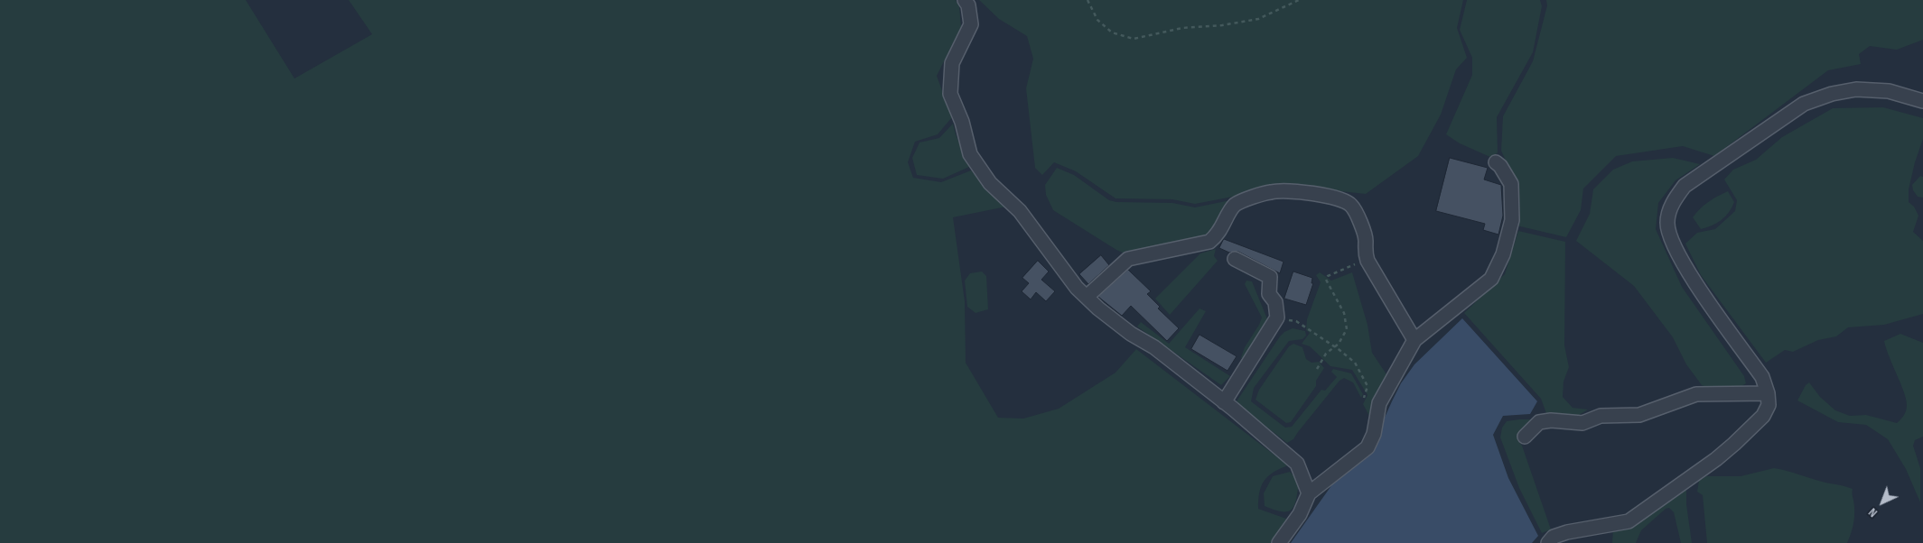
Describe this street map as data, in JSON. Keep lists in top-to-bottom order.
{
  "north": "bottom left"
}
